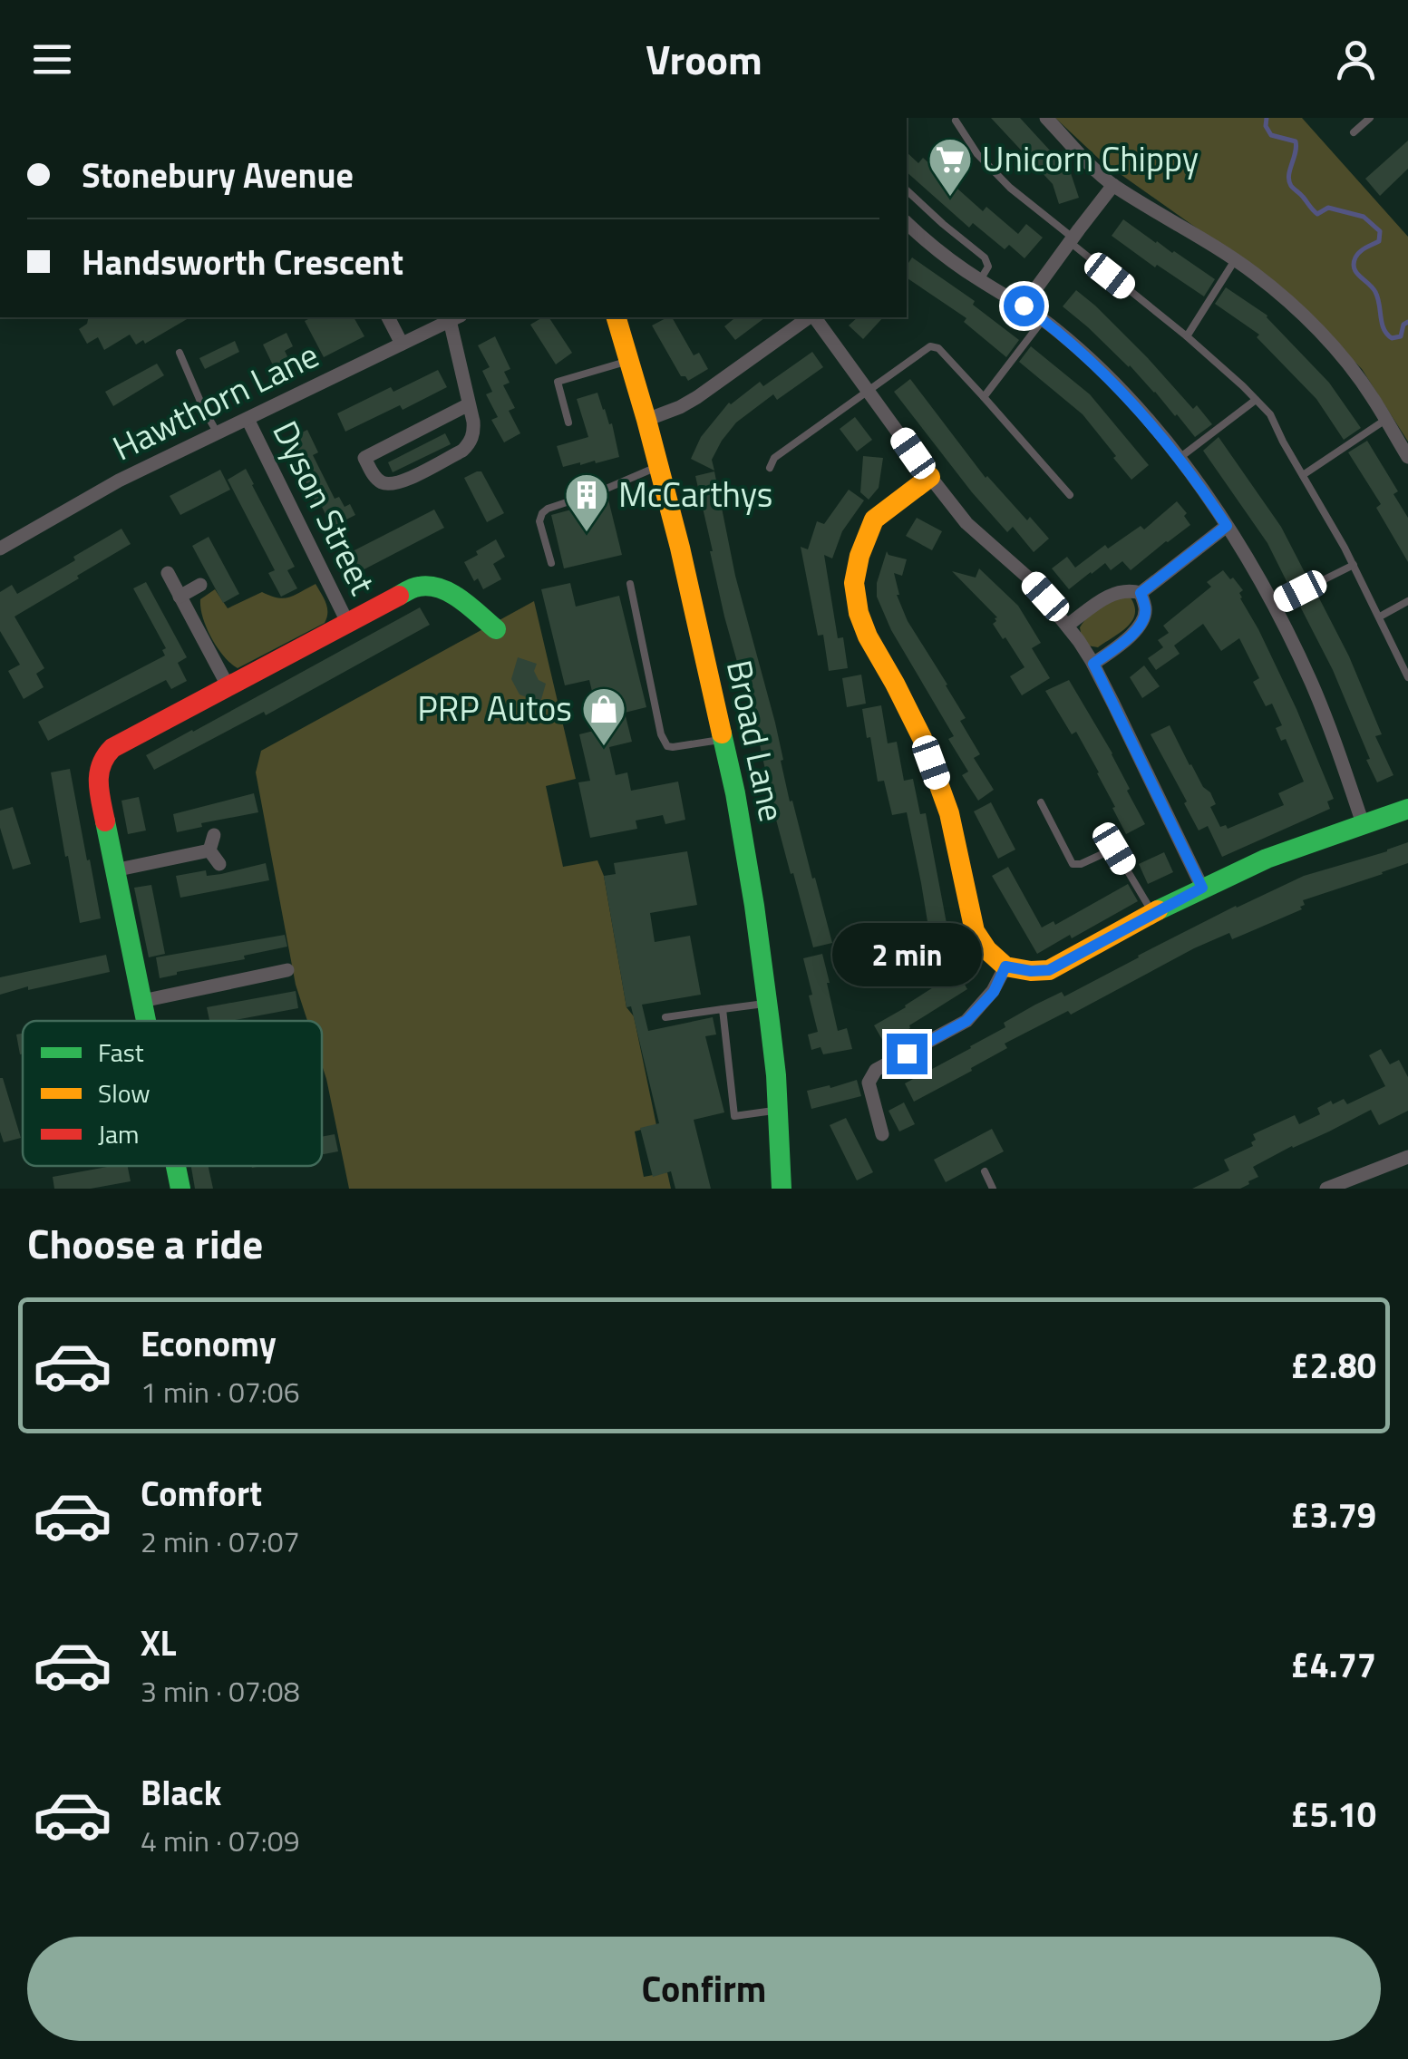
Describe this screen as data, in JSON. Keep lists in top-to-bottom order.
{
  "streets": {
    "street": ["Hawthorn Lane", "Dyson Street", "Broad Lane"]
  },
  "crossings": [
    ["Hawthorn Lane", "Dyson Street"]
  ],
  "places": {
    "supermarket": ["Unicorn Chippy"],
    "building": ["McCarthys"],
    "shop": ["PRP Autos"]
  },
  "legend": ["Fast", "Slow", "Jam"],
  "page": {
    "header": "Vroom",
    "banner": ["Stonebury Avenue", "Handsworth Crescent"],
    "bubble": "2 min",
    "heading": "Choose a ride",
    "list": [
      {
        "name": "Economy",
        "note": "1 min · 07:06",
        "value": "£2.80"
      },
      {
        "name": "Comfort",
        "note": "2 min · 07:07",
        "value": "£3.79"
      },
      {
        "name": "XL",
        "note": "3 min · 07:08",
        "value": "£4.77"
      },
      {
        "name": "Black",
        "note": "4 min · 07:09",
        "value": "£5.10"
      }
    ],
    "buttons": "Confirm"
  }
}
